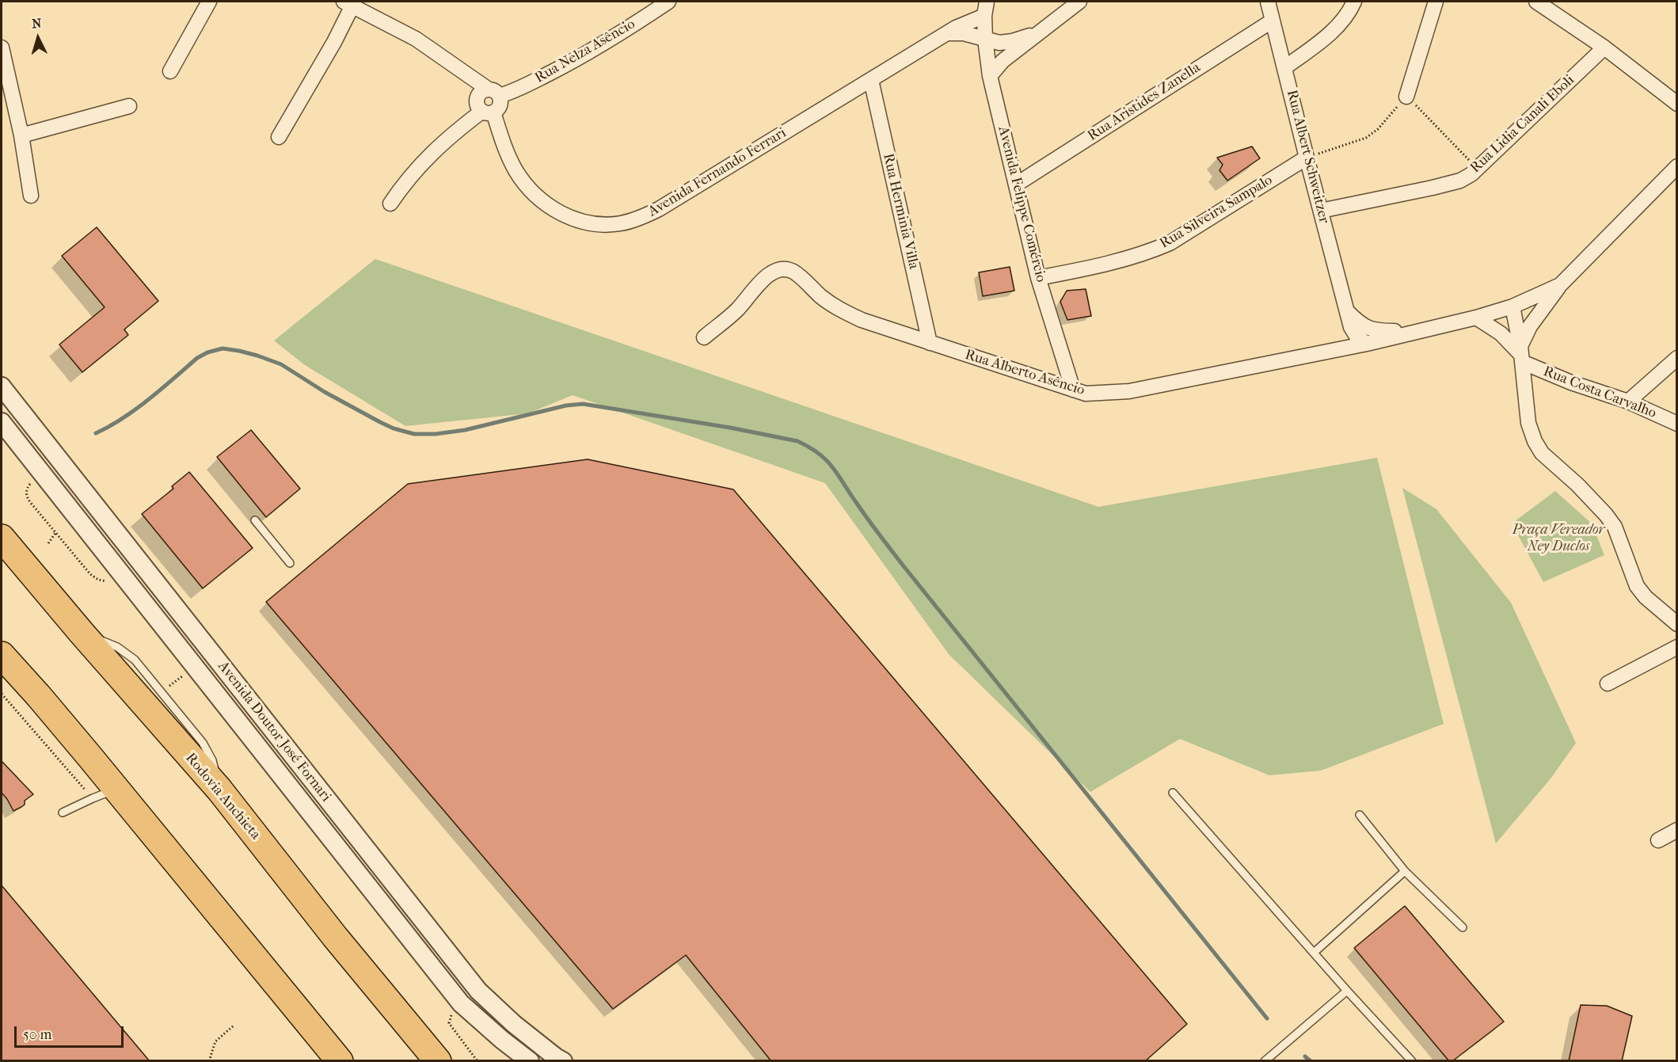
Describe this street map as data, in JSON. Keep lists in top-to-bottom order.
{
  "streets": {
    "highway": ["Rodovia Anchieta"],
    "street": [
      "Rua Nelza Asêncio",
      "Rua Aristides Zanella",
      "Rua Lidia Canali Eboli",
      "Rua Albert Schweitzer",
      "Avenida Fernando Ferrari",
      "Avenida Felippe Comércio",
      "Rua Herminia Villa",
      "Rua Silveira Sampalo",
      "Rua Alberto Asêncio",
      "Rua Costa Carvalho",
      "Avenida Doutor José Fornari"
    ]
  },
  "crossings": [
    ["Rua Nelza Asêncio", "Avenida Fernando Ferrari"],
    ["Rua Aristides Zanella", "Rua Albert Schweitzer"],
    ["Rua Aristides Zanella", "Avenida Felippe Comércio"],
    ["Rua Lidia Canali Eboli", "Rua Albert Schweitzer"],
    ["Rua Albert Schweitzer", "Rua Silveira Sampalo"],
    ["Rua Albert Schweitzer", "Rua Alberto Asêncio"],
    ["Avenida Fernando Ferrari", "Avenida Felippe Comércio"],
    ["Avenida Fernando Ferrari", "Rua Herminia Villa"],
    ["Avenida Felippe Comércio", "Rua Silveira Sampalo"],
    ["Avenida Felippe Comércio", "Rua Alberto Asêncio"],
    ["Rua Herminia Villa", "Rua Alberto Asêncio"]
  ],
  "parks": ["Praça Vereador Ney Duclos"],
  "scale_bar": "50 m",
  "north": "top"
}
